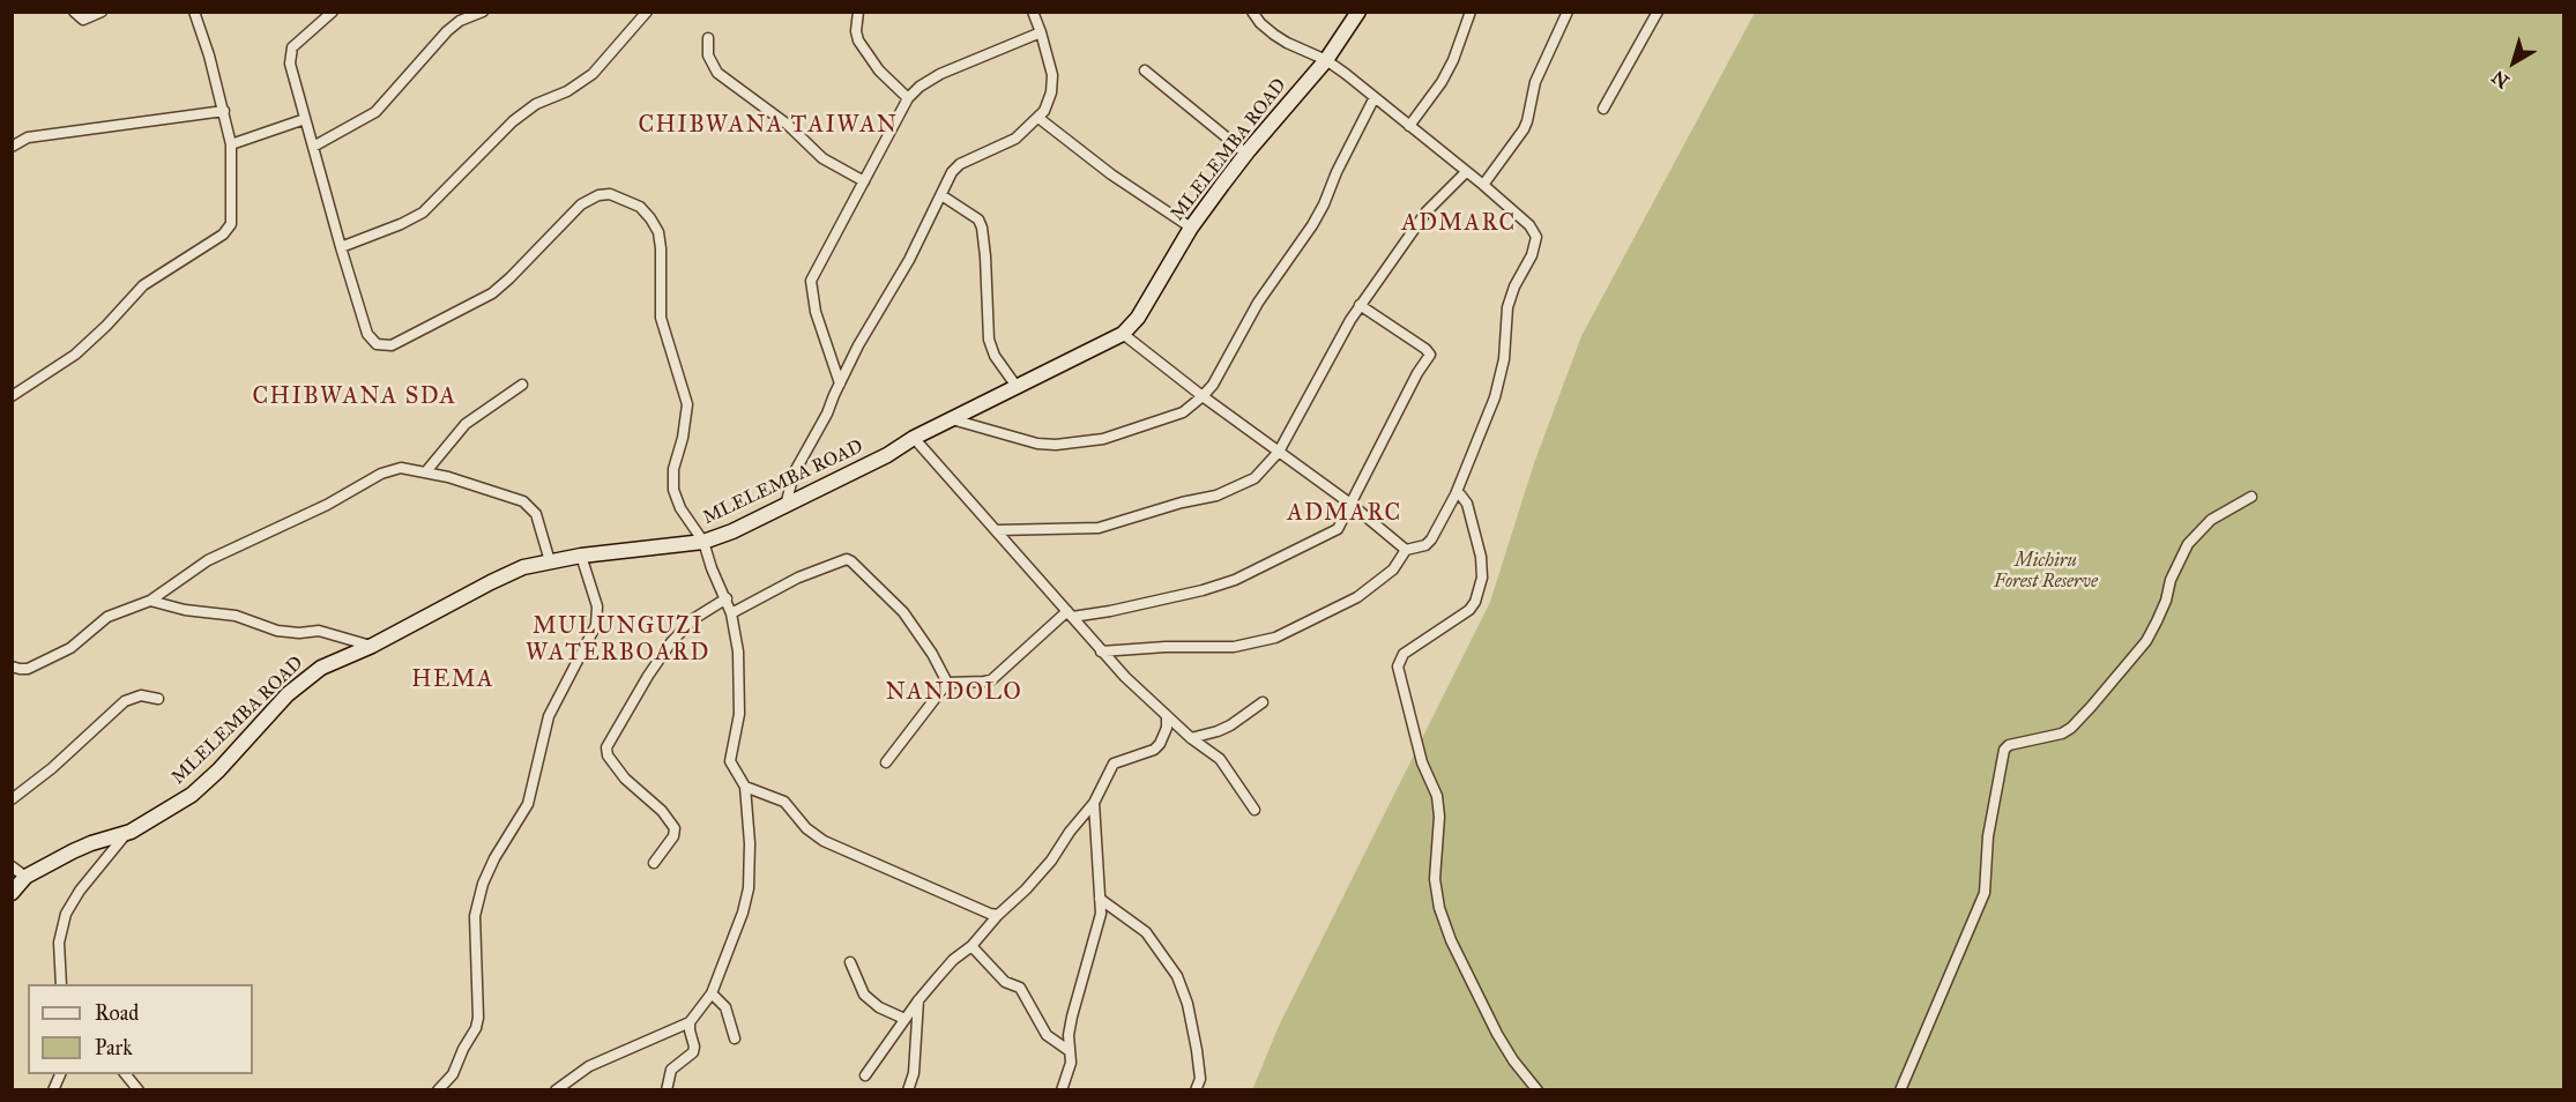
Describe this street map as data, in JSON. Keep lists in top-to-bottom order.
{
  "streets": {
    "street": ["MLELEMBA ROAD"]
  },
  "districts": [
    "CHIBWANA TAIWAN",
    "ADMARC",
    "CHIBWANA SDA",
    "ADMARC",
    "MULUNGUZI WATERBOARD",
    "HEMA",
    "NANDOLO"
  ],
  "parks": ["Michiru Forest Reserve"],
  "legend": ["Road", "Park"],
  "north": "bottom left"
}
